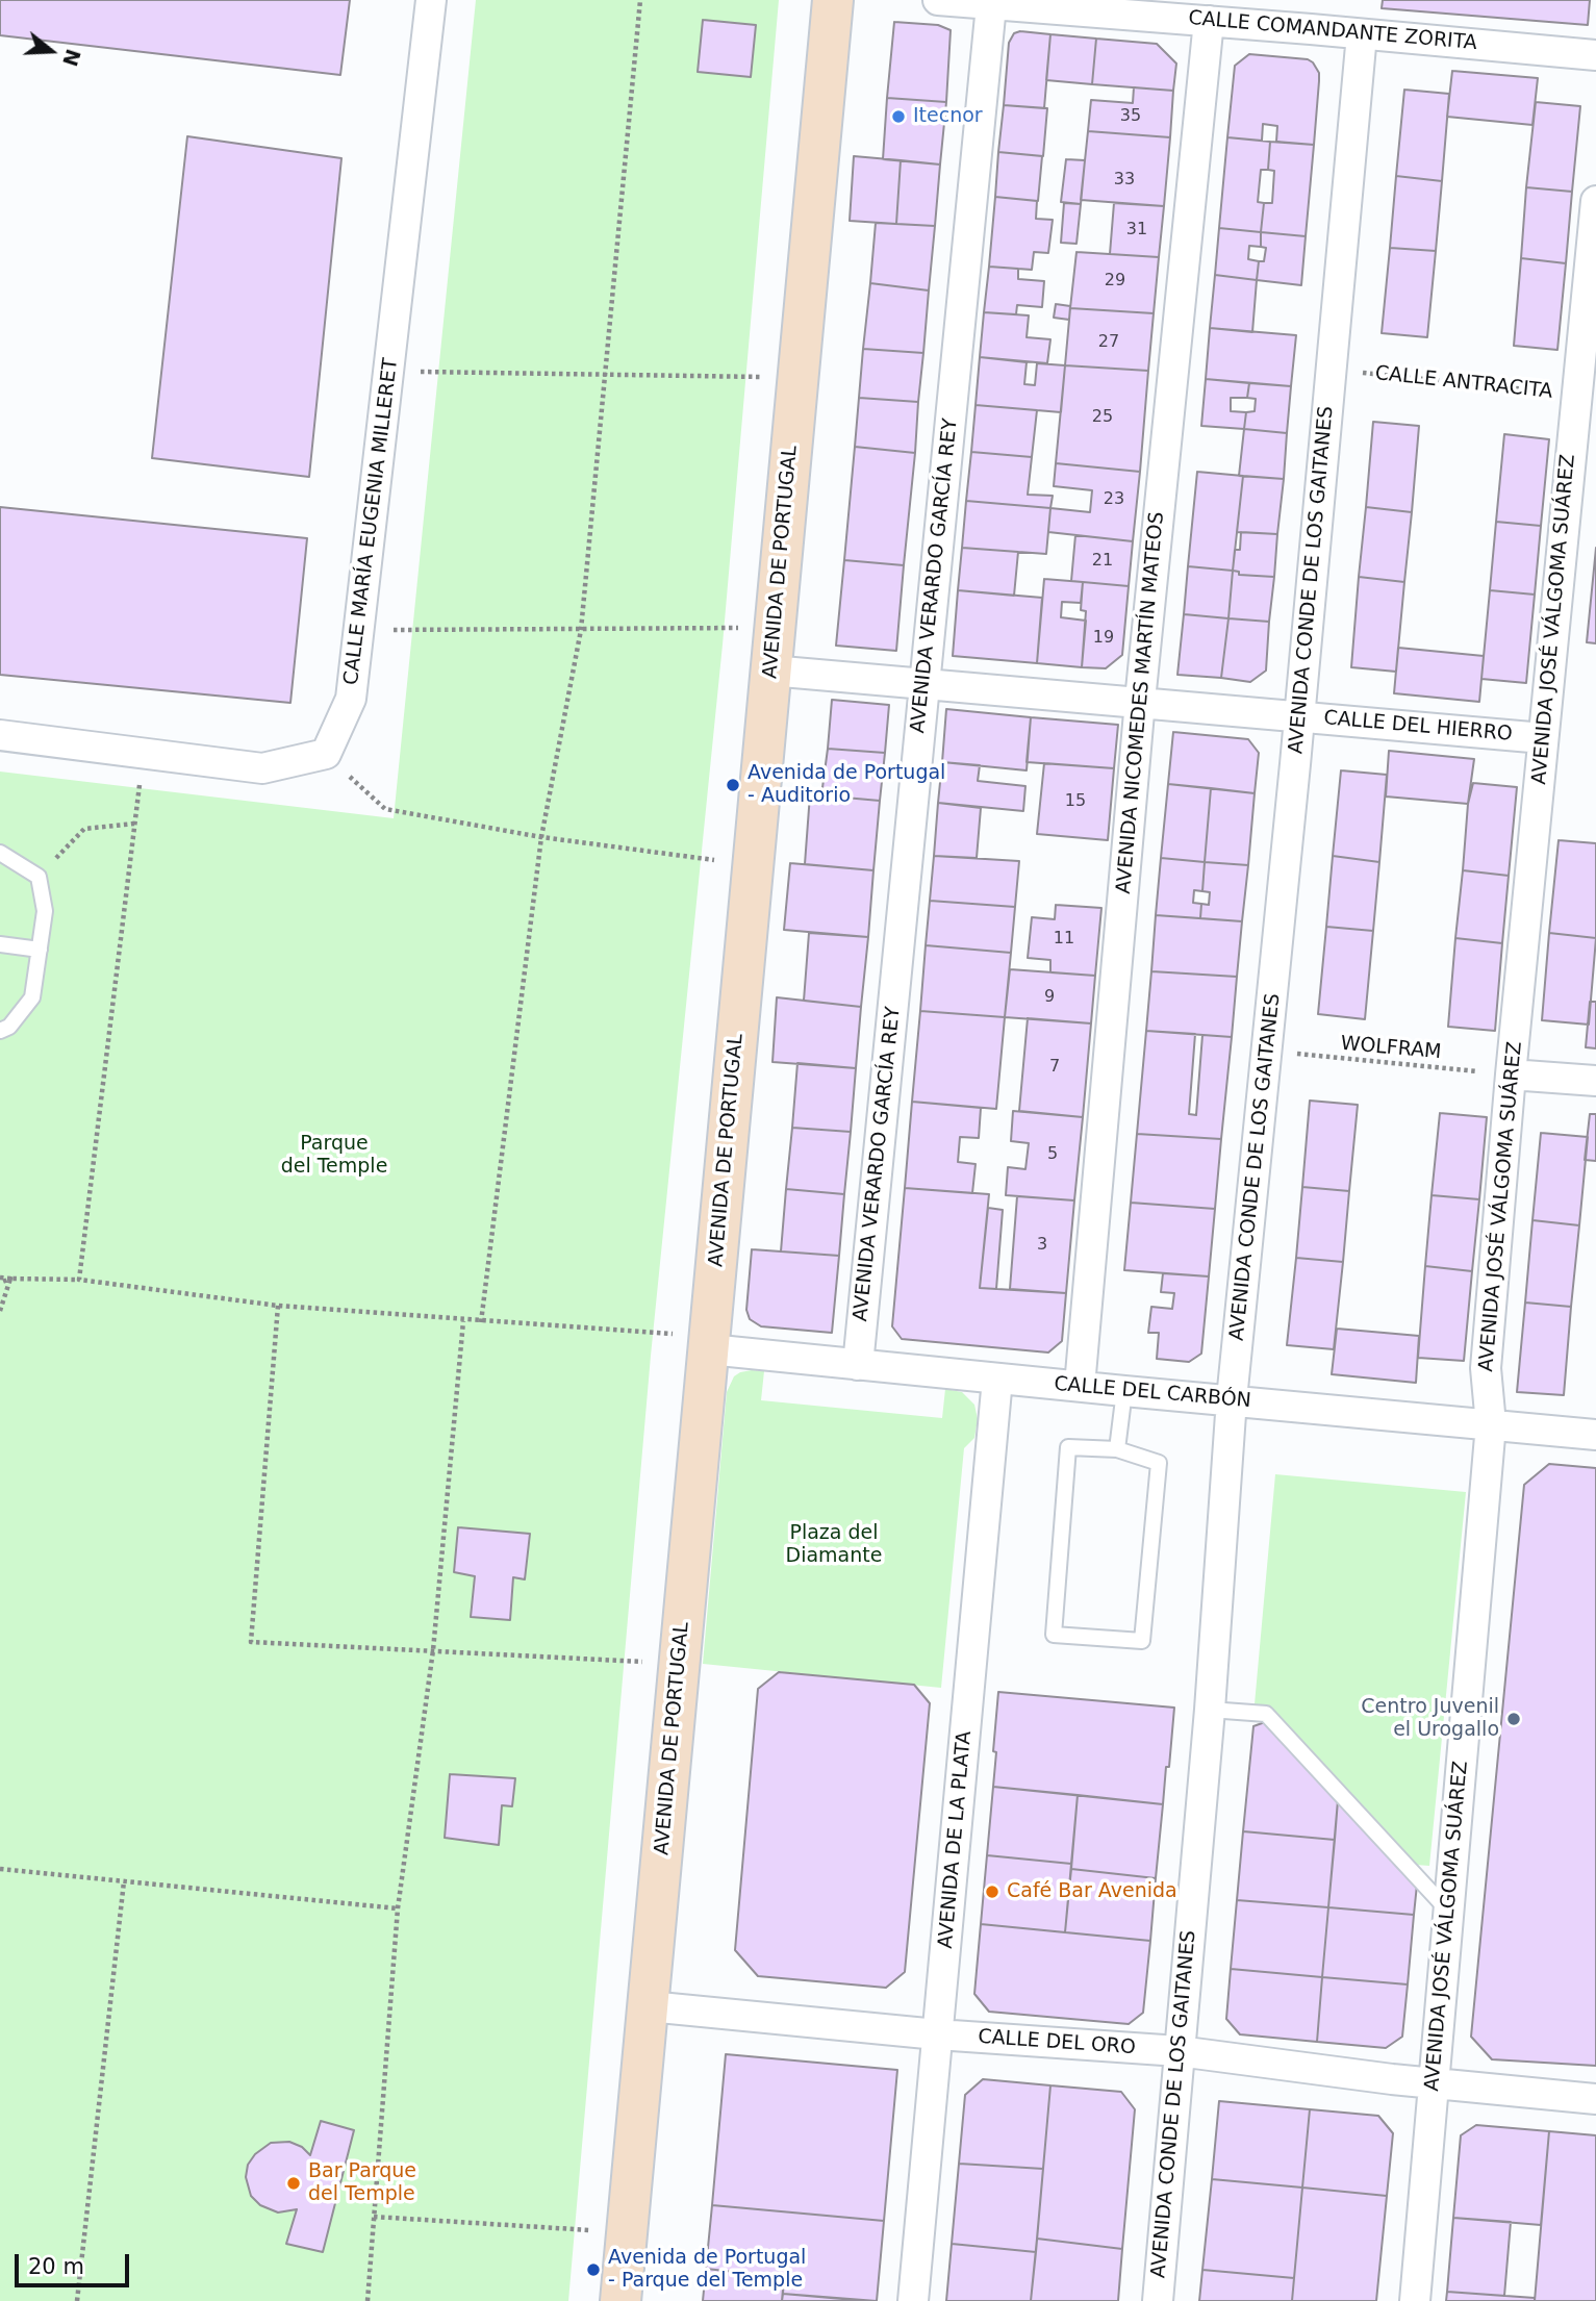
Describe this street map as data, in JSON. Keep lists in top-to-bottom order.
{
  "streets": {
    "main road": ["AVENIDA DE PORTUGAL"],
    "street": [
      "CALLE COMANDANTE ZORITA",
      "CALLE MARÍA EUGENIA MILLERET",
      "AVENIDA VERARDO GARCÍA REY",
      "AVENIDA CONDE DE LOS GAITANES",
      "AVENIDA JOSÉ VÁLGOMA SUÁREZ",
      "AVENIDA NICOMEDES MARTÍN MATEOS",
      "CALLE DEL HIERRO",
      "CALLE DEL CARBÓN",
      "AVENIDA DE LA PLATA",
      "CALLE DEL ORO"
    ],
    "path": ["CALLE ANTRACITA", "WOLFRAM"]
  },
  "crossings": [
    ["CALLE COMANDANTE ZORITA", "AVENIDA VERARDO GARCÍA REY"],
    ["CALLE COMANDANTE ZORITA", "AVENIDA CONDE DE LOS GAITANES"],
    ["CALLE COMANDANTE ZORITA", "AVENIDA NICOMEDES MARTÍN MATEOS"],
    ["CALLE ANTRACITA", "AVENIDA CONDE DE LOS GAITANES"],
    ["CALLE ANTRACITA", "AVENIDA JOSÉ VÁLGOMA SUÁREZ"],
    ["AVENIDA DE PORTUGAL", "CALLE DEL HIERRO"],
    ["AVENIDA DE PORTUGAL", "CALLE DEL CARBÓN"],
    ["AVENIDA DE PORTUGAL", "CALLE DEL ORO"],
    ["AVENIDA VERARDO GARCÍA REY", "CALLE DEL HIERRO"],
    ["AVENIDA VERARDO GARCÍA REY", "CALLE DEL CARBÓN"],
    ["AVENIDA CONDE DE LOS GAITANES", "CALLE DEL HIERRO"],
    ["AVENIDA CONDE DE LOS GAITANES", "WOLFRAM"],
    ["AVENIDA CONDE DE LOS GAITANES", "CALLE DEL CARBÓN"],
    ["AVENIDA CONDE DE LOS GAITANES", "CALLE DEL ORO"],
    ["AVENIDA JOSÉ VÁLGOMA SUÁREZ", "CALLE DEL HIERRO"],
    ["AVENIDA JOSÉ VÁLGOMA SUÁREZ", "WOLFRAM"],
    ["AVENIDA JOSÉ VÁLGOMA SUÁREZ", "CALLE DEL CARBÓN"],
    ["AVENIDA JOSÉ VÁLGOMA SUÁREZ", "CALLE DEL ORO"],
    ["AVENIDA NICOMEDES MARTÍN MATEOS", "CALLE DEL HIERRO"],
    ["AVENIDA NICOMEDES MARTÍN MATEOS", "CALLE DEL CARBÓN"],
    ["CALLE DEL CARBÓN", "AVENIDA DE LA PLATA"],
    ["AVENIDA DE LA PLATA", "CALLE DEL ORO"]
  ],
  "parks": ["Parque del Temple", "Plaza del Diamante"],
  "places": [
    "Itecnor",
    "Avenida de Portugal - Auditorio",
    "Centro Juvenil el Urogallo",
    "Café Bar Avenida",
    "Bar Parque del Temple",
    "Avenida de Portugal - Parque del Temple"
  ],
  "house_numbers": [
    "35",
    "33",
    "31",
    "29",
    "27",
    "25",
    "23",
    "21",
    "19",
    "15",
    "11",
    "9",
    "7",
    "5",
    "3"
  ],
  "scale_bar": "20 m",
  "north": "right"
}
